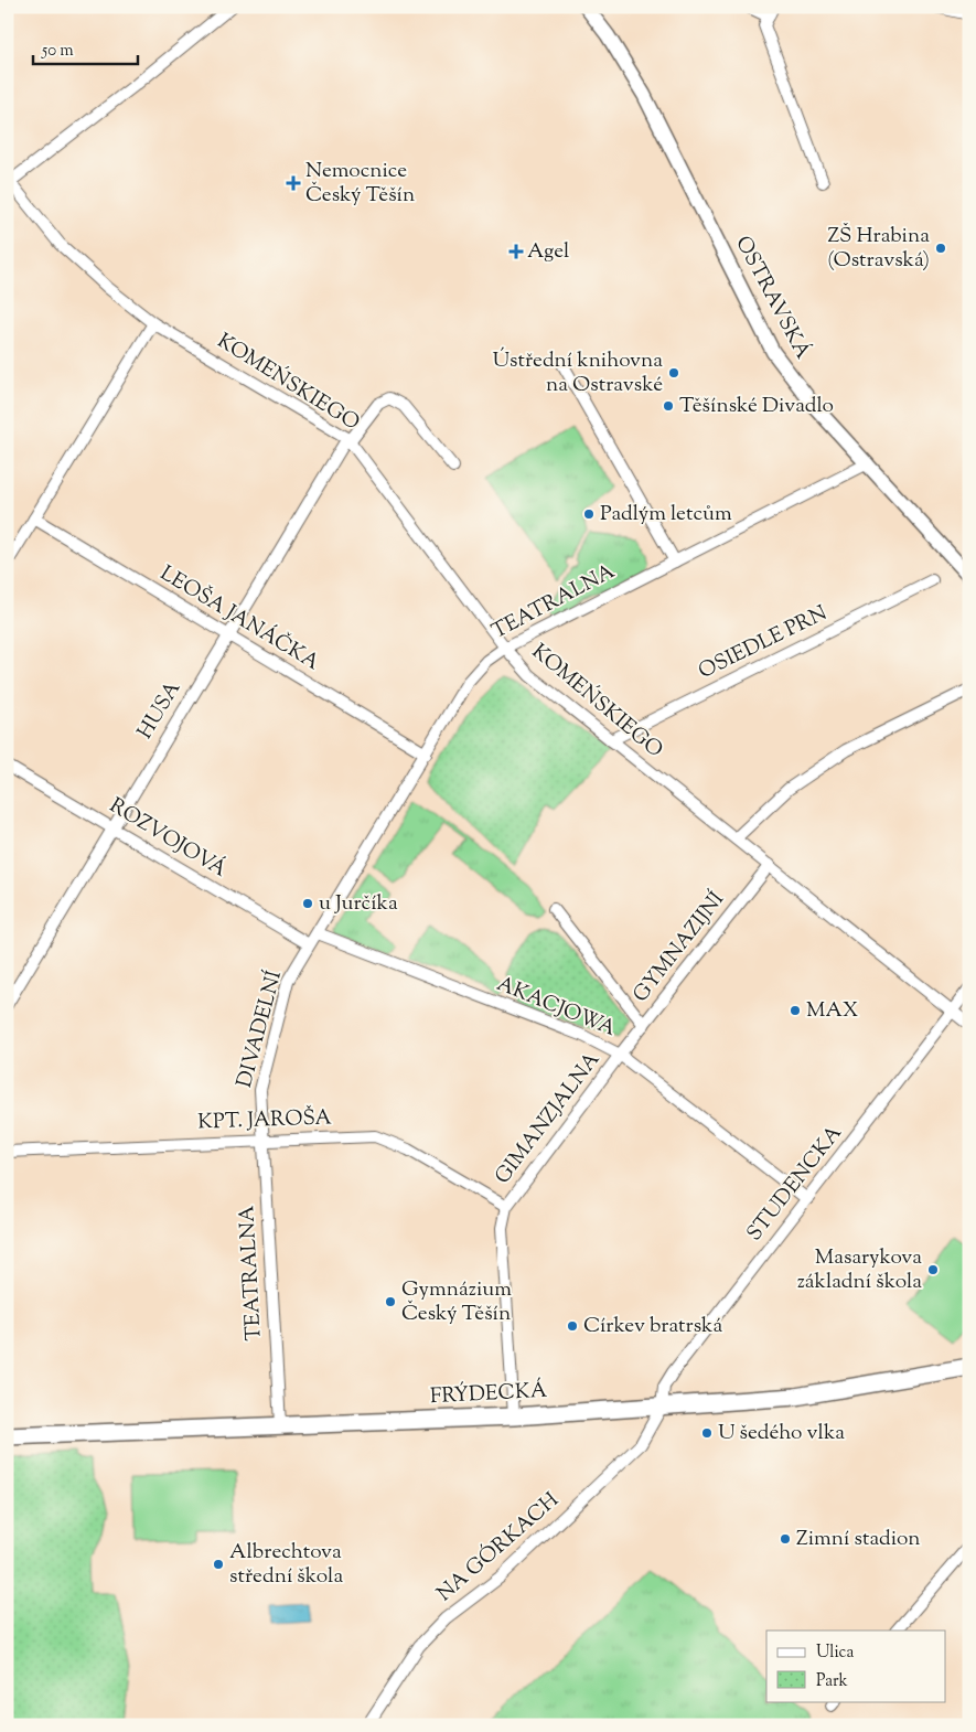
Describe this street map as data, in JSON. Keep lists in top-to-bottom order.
{
  "streets": {
    "main road": ["FRÝDECKÁ"],
    "street": [
      "OSTRAVSKÁ",
      "KOMEŃSKIEGO",
      "TEATRALNA",
      "LEOŠA JANÁČKA",
      "OSIEDLE PRN",
      "HUSA",
      "ROZVOJOVÁ",
      "GYMNAZIJNÍ",
      "AKACJOWA",
      "DIVADELNÍ",
      "GIMANZJALNA",
      "KPT. JAROŠA",
      "STUDENCKA",
      "NA GÓRKACH"
    ]
  },
  "crossings": [
    ["OSTRAVSKÁ", "TEATRALNA"],
    ["KOMEŃSKIEGO", "TEATRALNA"],
    ["KOMEŃSKIEGO", "OSIEDLE PRN"],
    ["KOMEŃSKIEGO", "HUSA"],
    ["KOMEŃSKIEGO", "GYMNAZIJNÍ"],
    ["KOMEŃSKIEGO", "STUDENCKA"],
    ["TEATRALNA", "LEOŠA JANÁČKA"],
    ["TEATRALNA", "AKACJOWA"],
    ["TEATRALNA", "DIVADELNÍ"],
    ["TEATRALNA", "KPT. JAROŠA"],
    ["TEATRALNA", "FRÝDECKÁ"],
    ["LEOŠA JANÁČKA", "HUSA"],
    ["HUSA", "ROZVOJOVÁ"],
    ["ROZVOJOVÁ", "DIVADELNÍ"],
    ["GYMNAZIJNÍ", "AKACJOWA"],
    ["GYMNAZIJNÍ", "GIMANZJALNA"],
    ["AKACJOWA", "DIVADELNÍ"],
    ["AKACJOWA", "GIMANZJALNA"],
    ["AKACJOWA", "STUDENCKA"],
    ["DIVADELNÍ", "KPT. JAROŠA"],
    ["GIMANZJALNA", "KPT. JAROŠA"],
    ["STUDENCKA", "FRÝDECKÁ"],
    ["STUDENCKA", "NA GÓRKACH"],
    ["FRÝDECKÁ", "NA GÓRKACH"]
  ],
  "places": {
    "health": ["Nemocnice Český Těšín", "Agel"],
    "other": [
      "ZŠ Hrabina (Ostravská)",
      "Ústřední knihovna na Ostravské",
      "Těšínské Divadlo",
      "Padlým letcům",
      "u Jurčíka",
      "MAX",
      "Masarykova základní škola",
      "Gymnázium Český Těšín",
      "Církev bratrská",
      "U šedého vlka",
      "Zimní stadion",
      "Albrechtova střední škola"
    ]
  },
  "legend": ["Ulica", "Park"],
  "scale_bar": "50 m"
}
